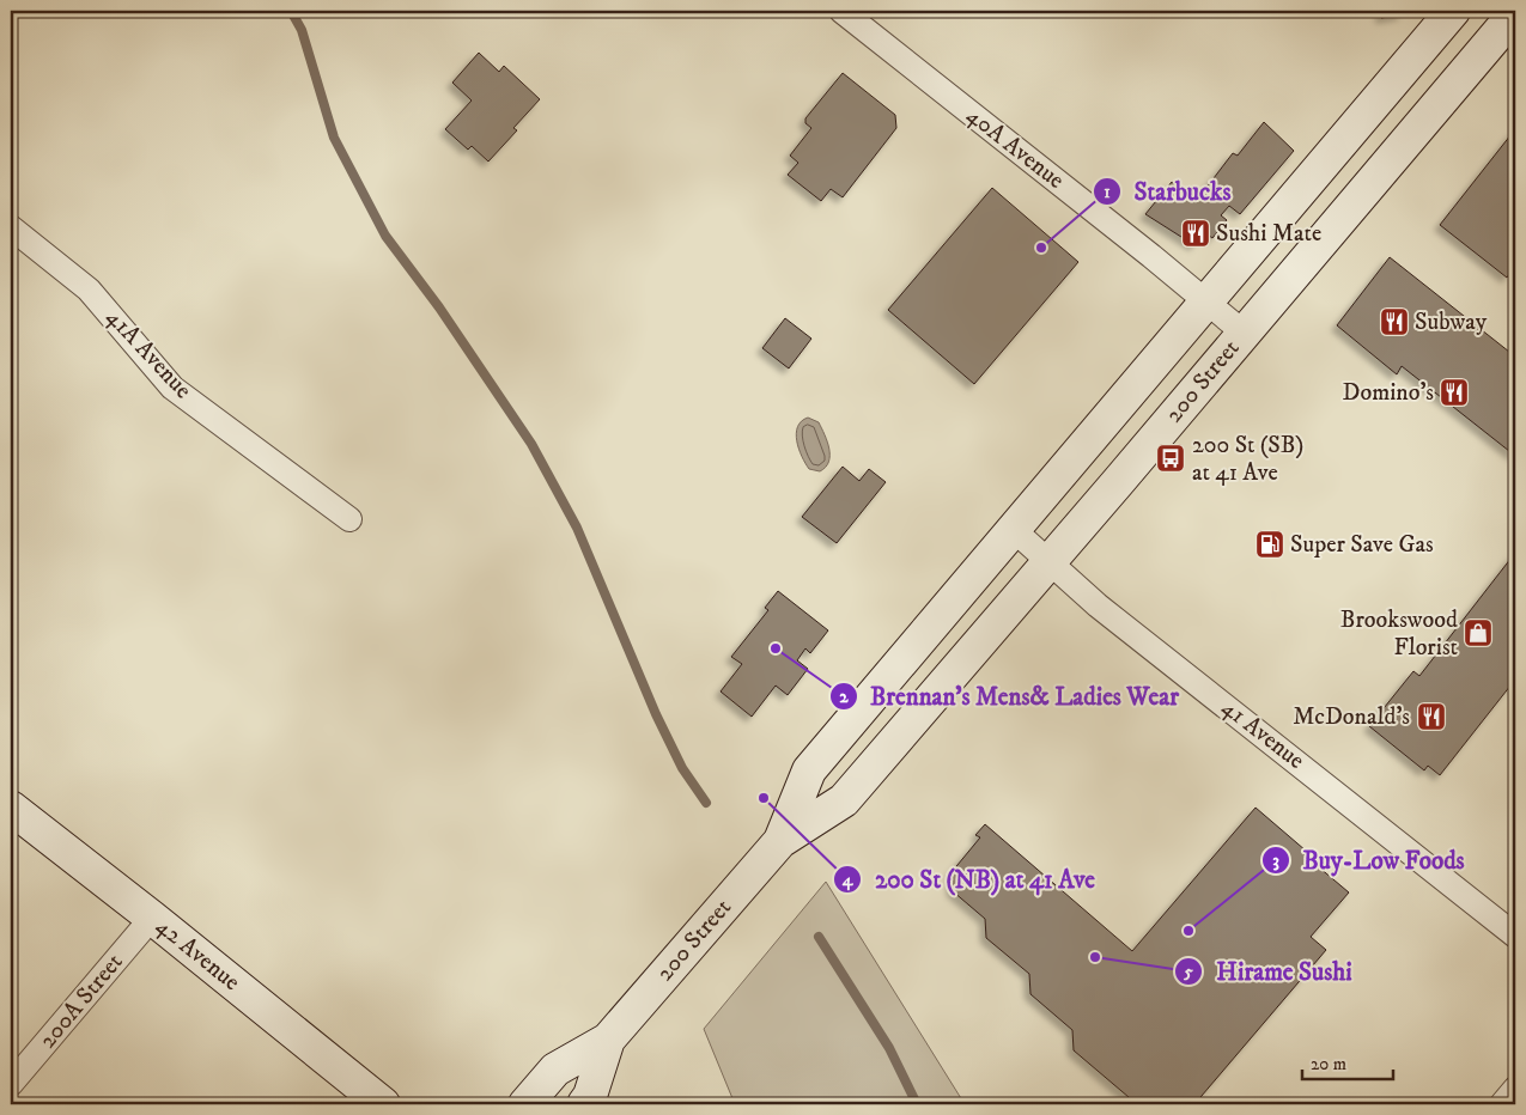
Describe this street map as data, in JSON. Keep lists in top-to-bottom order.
{
  "streets": {
    "main road": ["200 Street", "42 Avenue"],
    "street": [
      "40A Avenue",
      "41A Avenue",
      "41 Avenue",
      "200A Street"
    ]
  },
  "crossings": [
    ["40A Avenue", "200 Street"],
    ["200 Street", "41 Avenue"],
    ["42 Avenue", "200A Street"]
  ],
  "places": {
    "restaurant": [
      "Sushi Mate",
      "Subway",
      "Domino's",
      "McDonald's"
    ],
    "other": [
      "Starbucks",
      "Brennan's Mens& Ladies Wear",
      "200 St (NB) at 41 Ave",
      "Buy-Low Foods",
      "Hirame Sushi"
    ],
    "bus stop": ["200 St (SB) at 41 Ave"],
    "fuel station": ["Super Save Gas"],
    "shop": ["Brookswood Florist"]
  },
  "scale_bar": "20 m"
}
